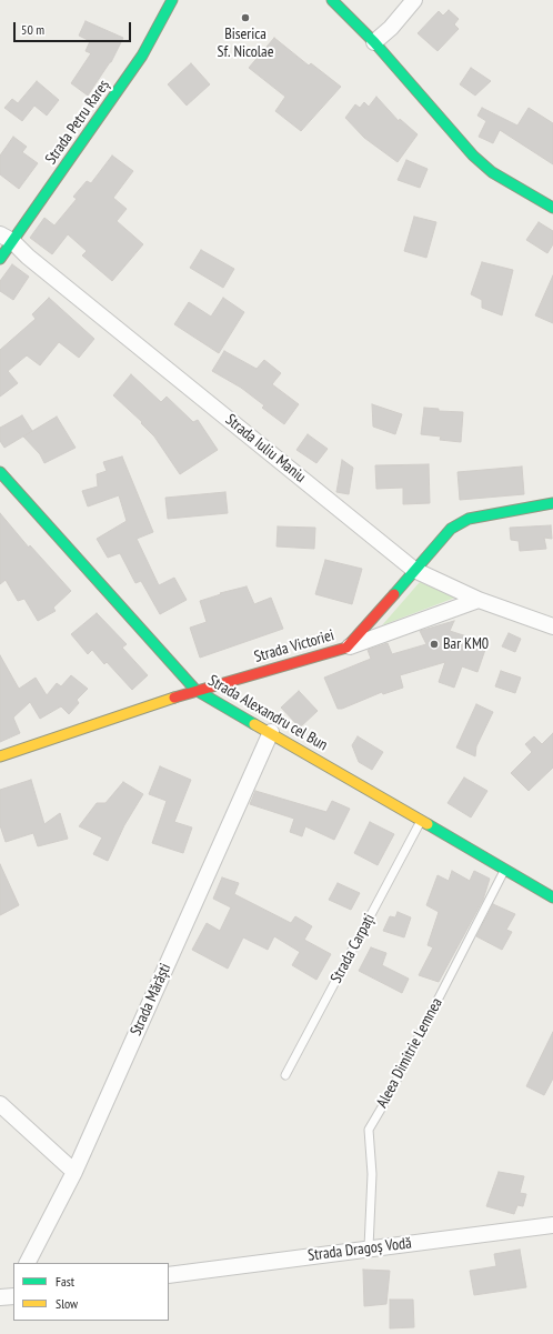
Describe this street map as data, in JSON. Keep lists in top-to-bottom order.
{
  "streets": {
    "street": [
      "Strada Petru Rareș",
      "Strada Iuliu Maniu",
      "Strada Victoriei",
      "Strada Alexandru cel Bun",
      "Strada Mărăști",
      "Strada Dragoș Vodă"
    ],
    "lane": ["Strada Carpați", "Aleea Dimitrie Lemnea"]
  },
  "crossings": [
    ["Strada Petru Rareș", "Strada Iuliu Maniu"],
    ["Strada Iuliu Maniu", "Strada Victoriei"],
    ["Strada Victoriei", "Strada Alexandru cel Bun"],
    ["Strada Alexandru cel Bun", "Strada Carpați"],
    ["Strada Alexandru cel Bun", "Strada Mărăști"],
    ["Strada Alexandru cel Bun", "Aleea Dimitrie Lemnea"],
    ["Aleea Dimitrie Lemnea", "Strada Dragoș Vodă"]
  ],
  "places": ["Biserica Sf. Nicolae", "Bar KM0"],
  "legend": ["Fast", "Slow"],
  "scale_bar": "50 m"
}
